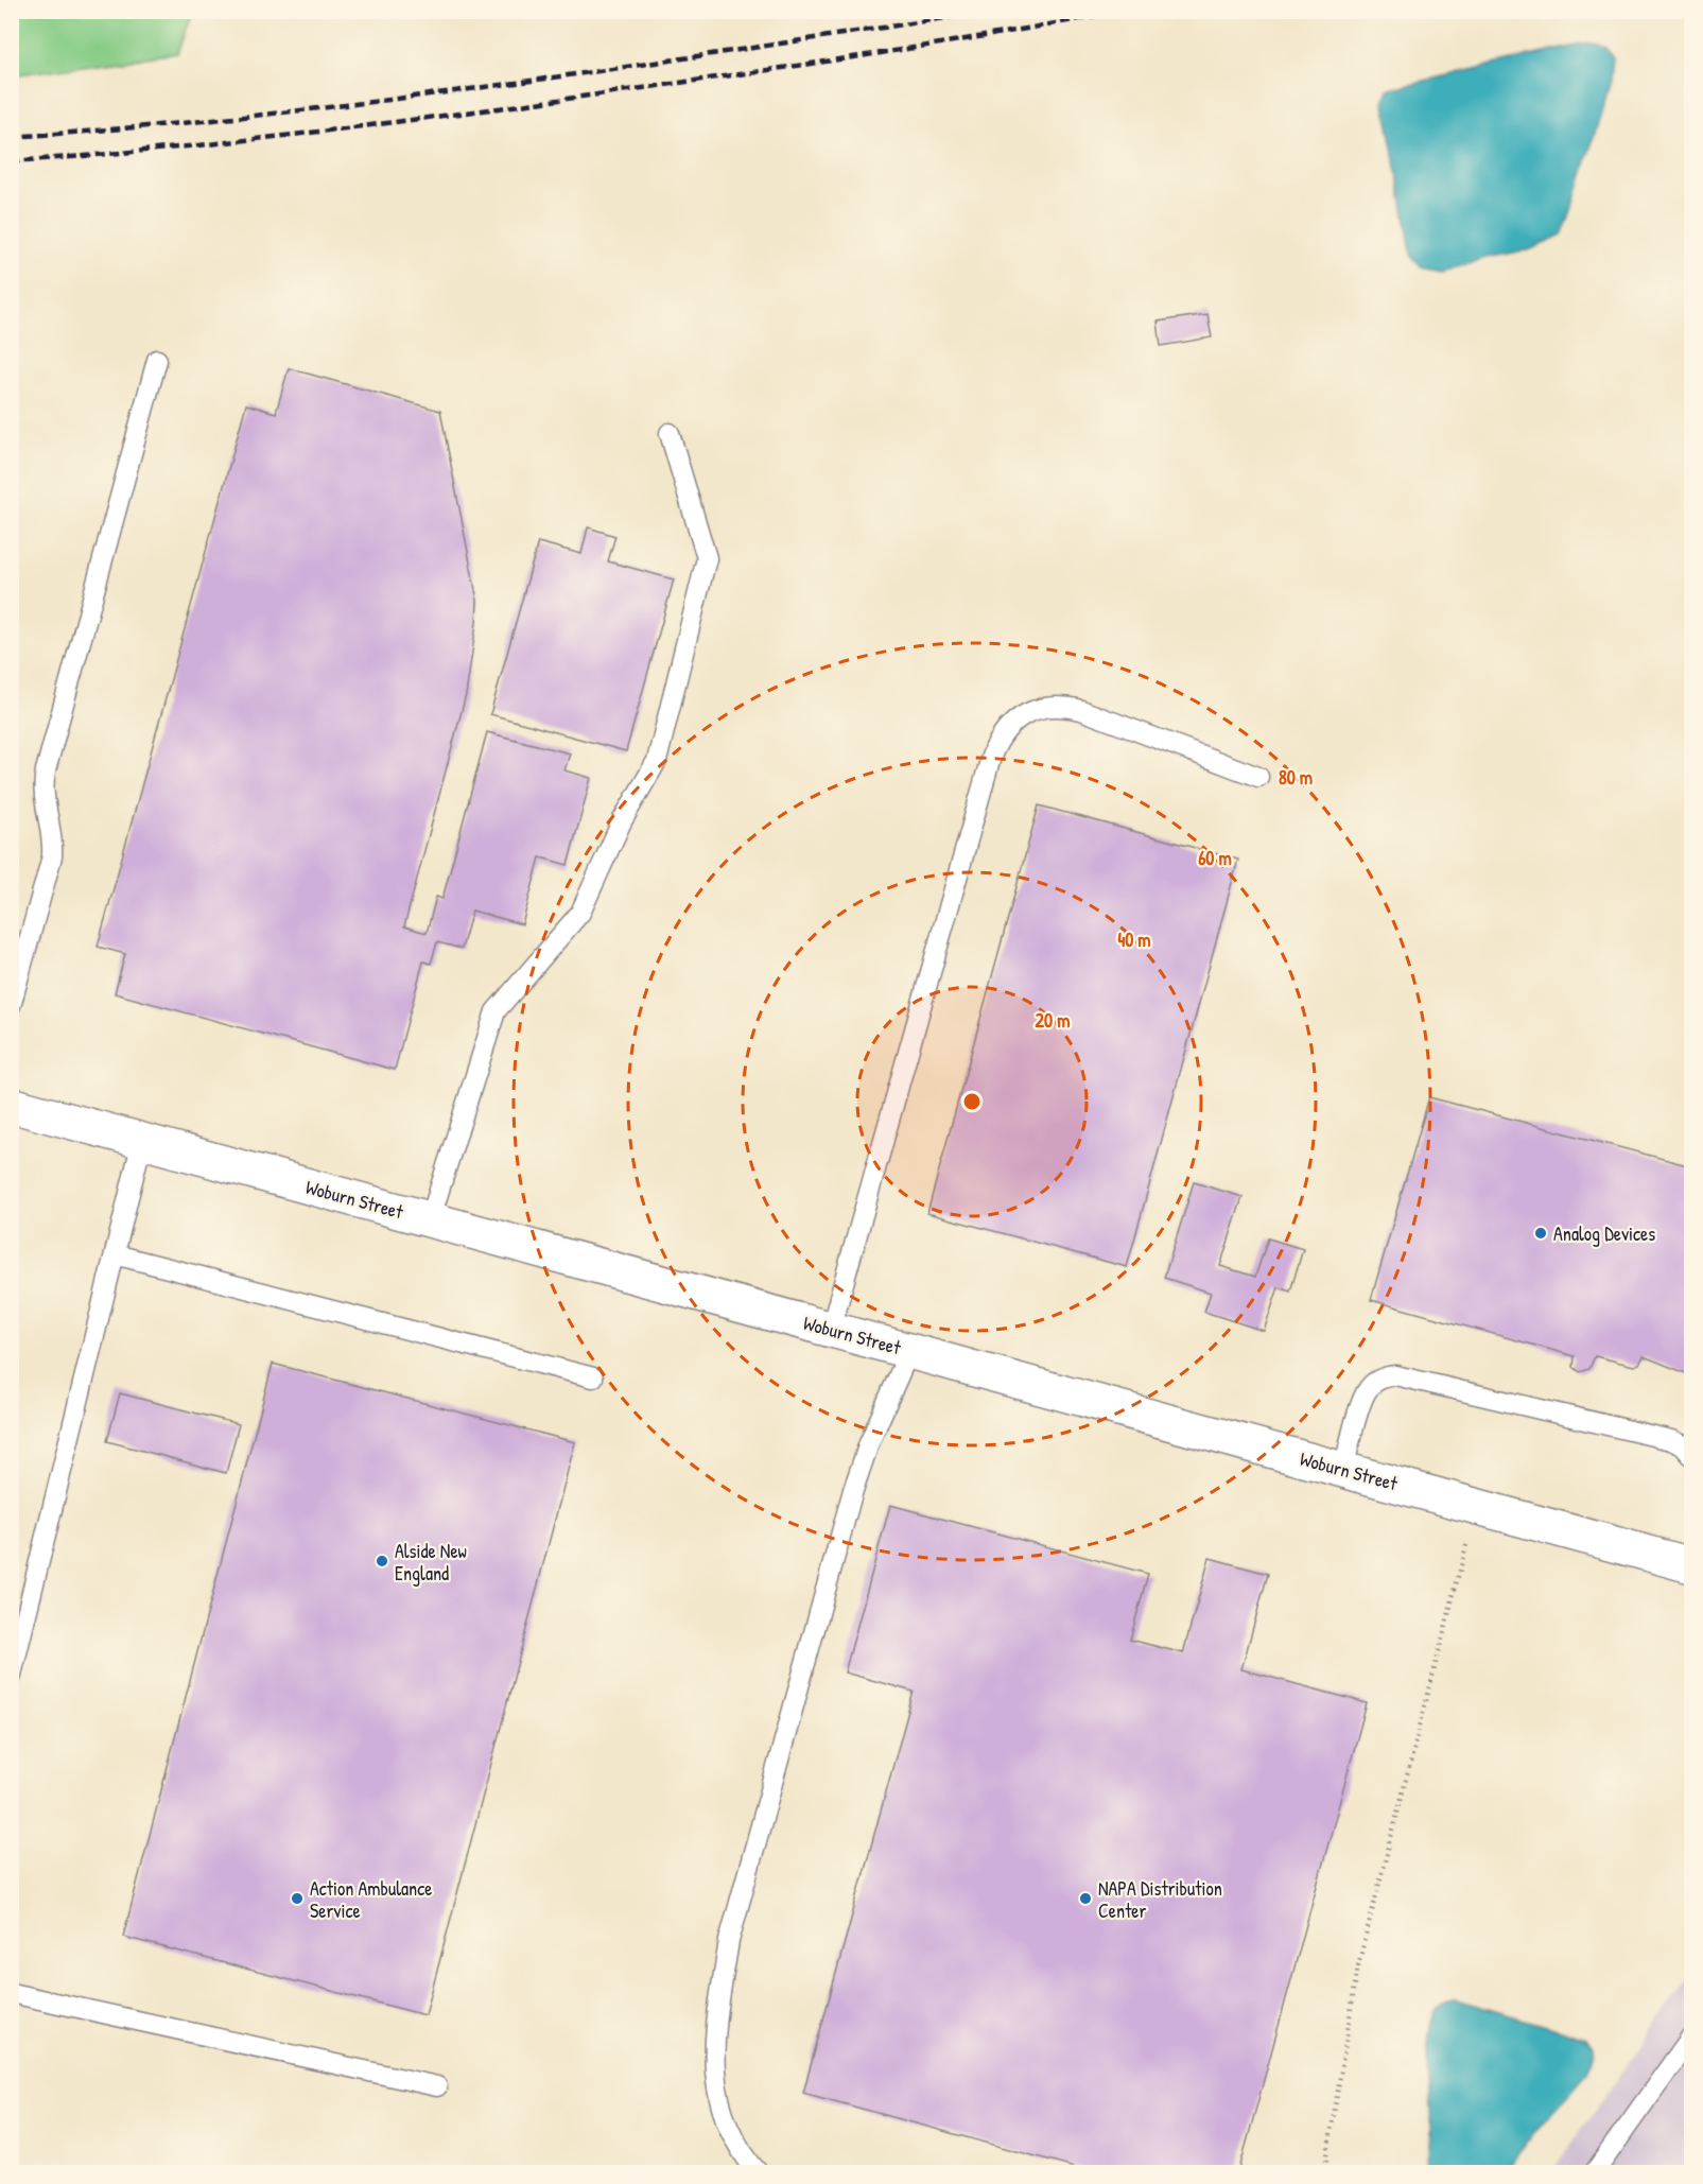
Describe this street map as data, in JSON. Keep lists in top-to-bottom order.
{
  "streets": {
    "street": ["Woburn Street"]
  },
  "places": [
    "Analog Devices",
    "Alside New England",
    "Action Ambulance Service",
    "NAPA Distribution Center"
  ],
  "rings": [
    "80 m",
    "60 m",
    "40 m",
    "20 m"
  ]
}
